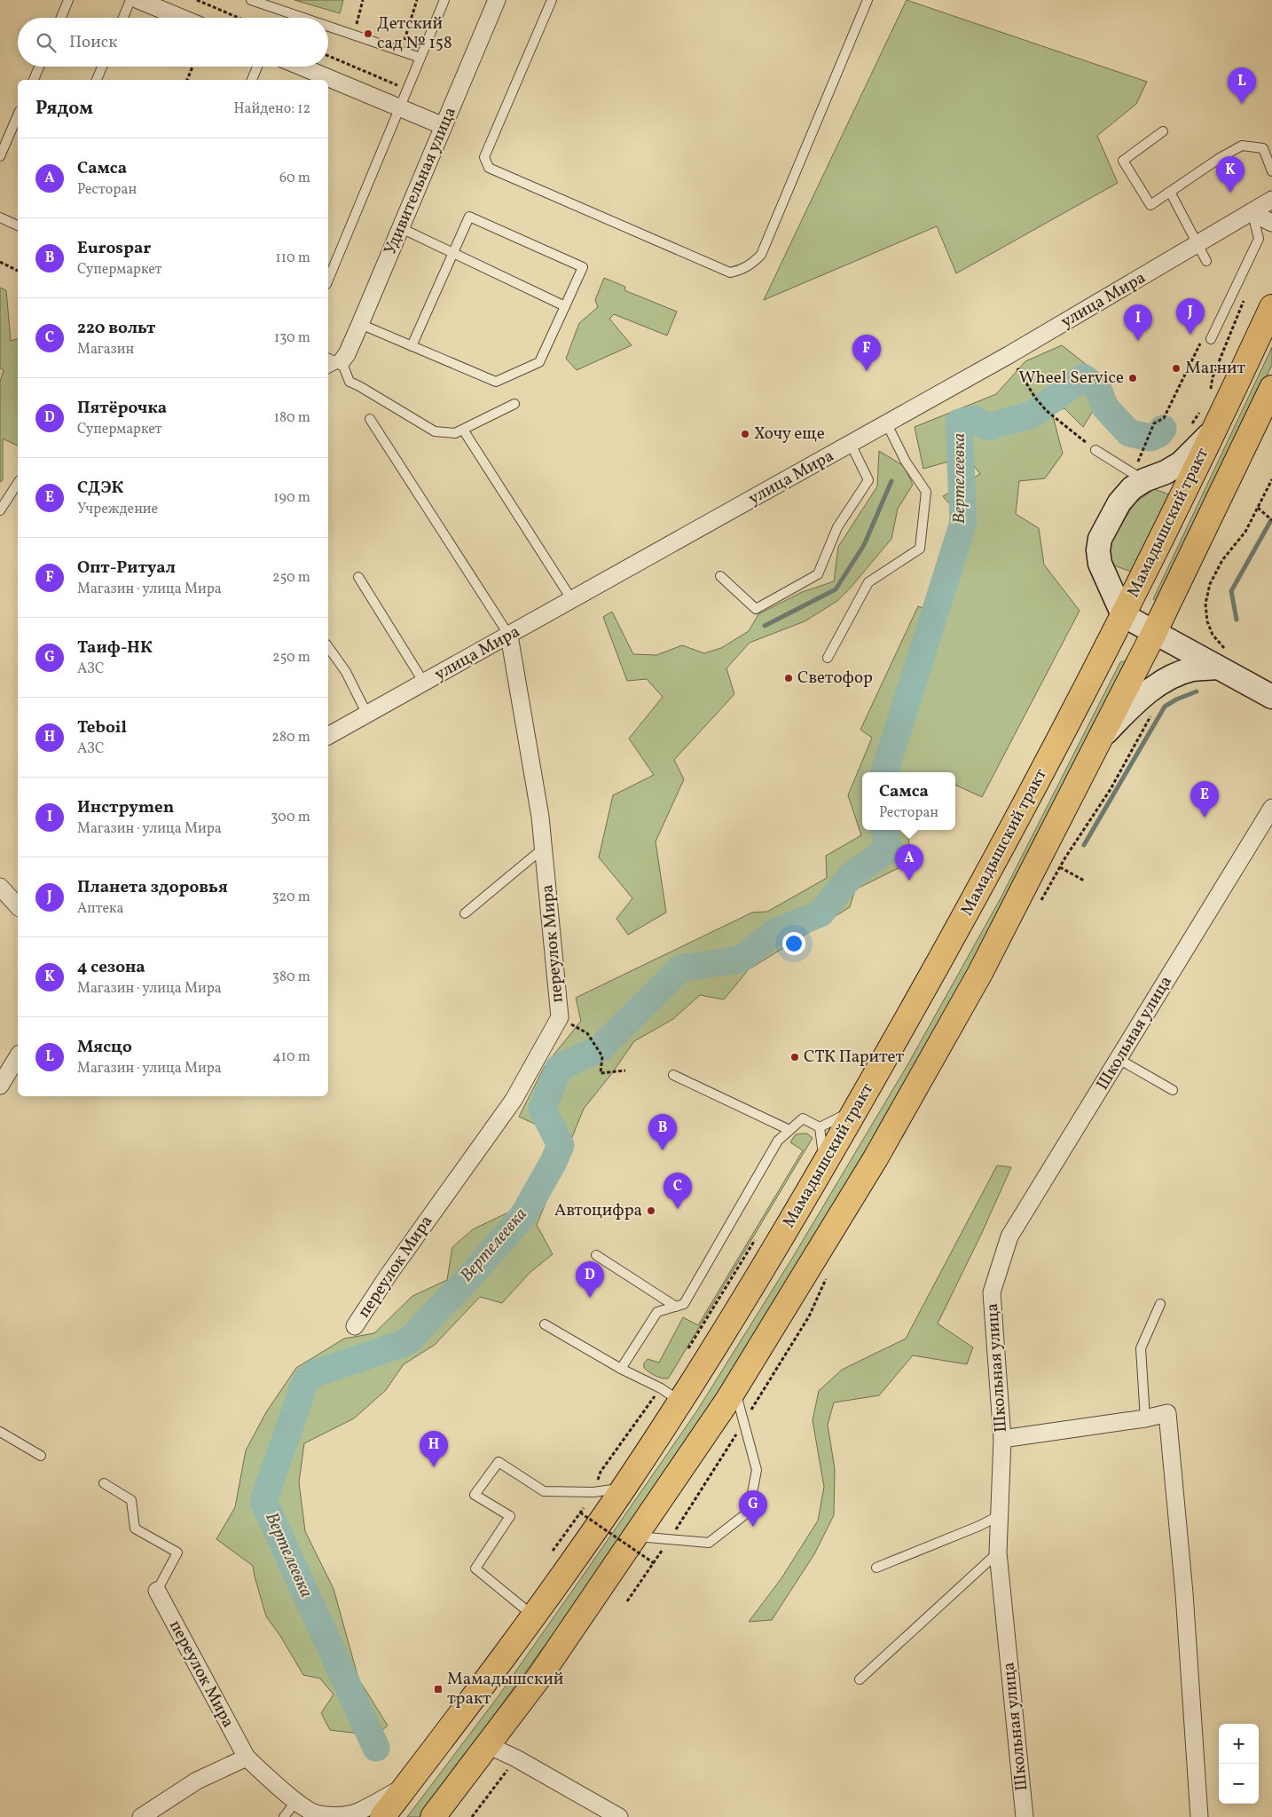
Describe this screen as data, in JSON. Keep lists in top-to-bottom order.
{
  "streets": {
    "main road": ["Мамадышский тракт"],
    "street": [
      "Удивительная улица",
      "улица Мира",
      "переулок Мира",
      "Школьная улица"
    ]
  },
  "crossings": [
    ["улица Мира", "переулок Мира"]
  ],
  "water": ["Вертелеевка"],
  "places": {
    "other": [
      "Детский сад № 158",
      "Магнит",
      "Wheel Service",
      "Хочу еще",
      "Светофор",
      "СТК Паритет",
      "Автоцифра"
    ],
    "transit": ["Мамадышский тракт"]
  },
  "page": {
    "search": "Поиск",
    "pins": [
      "L",
      "K",
      "J",
      "I",
      "F",
      "E",
      "A",
      "B",
      "C",
      "D",
      "H",
      "G"
    ],
    "heading": ["Рядом", "Найдено: 12"],
    "list": [
      {
        "mark": "A",
        "name": "Самса",
        "note": "Ресторан",
        "value": "60 m"
      },
      {
        "mark": "B",
        "name": "Eurospar",
        "note": "Супермаркет",
        "value": "110 m"
      },
      {
        "mark": "C",
        "name": "220 вольт",
        "note": "Магазин",
        "value": "130 m"
      },
      {
        "mark": "D",
        "name": "Пятёрочка",
        "note": "Супермаркет",
        "value": "180 m"
      },
      {
        "mark": "E",
        "name": "СДЭК",
        "note": "Учреждение",
        "value": "190 m"
      },
      {
        "mark": "F",
        "name": "Опт-Ритуал",
        "note": "Магазин · улица Мира",
        "value": "250 m"
      },
      {
        "mark": "G",
        "name": "Таиф-НК",
        "note": "АЗС",
        "value": "250 m"
      },
      {
        "mark": "H",
        "name": "Teboil",
        "note": "АЗС",
        "value": "280 m"
      },
      {
        "mark": "I",
        "name": "Инструmen",
        "note": "Магазин · улица Мира",
        "value": "300 m"
      },
      {
        "mark": "J",
        "name": "Планета здоровья",
        "note": "Аптека",
        "value": "320 m"
      },
      {
        "mark": "K",
        "name": "4 сезона",
        "note": "Магазин · улица Мира",
        "value": "380 m"
      },
      {
        "mark": "L",
        "name": "Мясцо",
        "note": "Магазин · улица Мира",
        "value": "410 m"
      }
    ],
    "popup": ["Самса", "Ресторан"],
    "map_buttons": ["+", "−"]
  }
}
